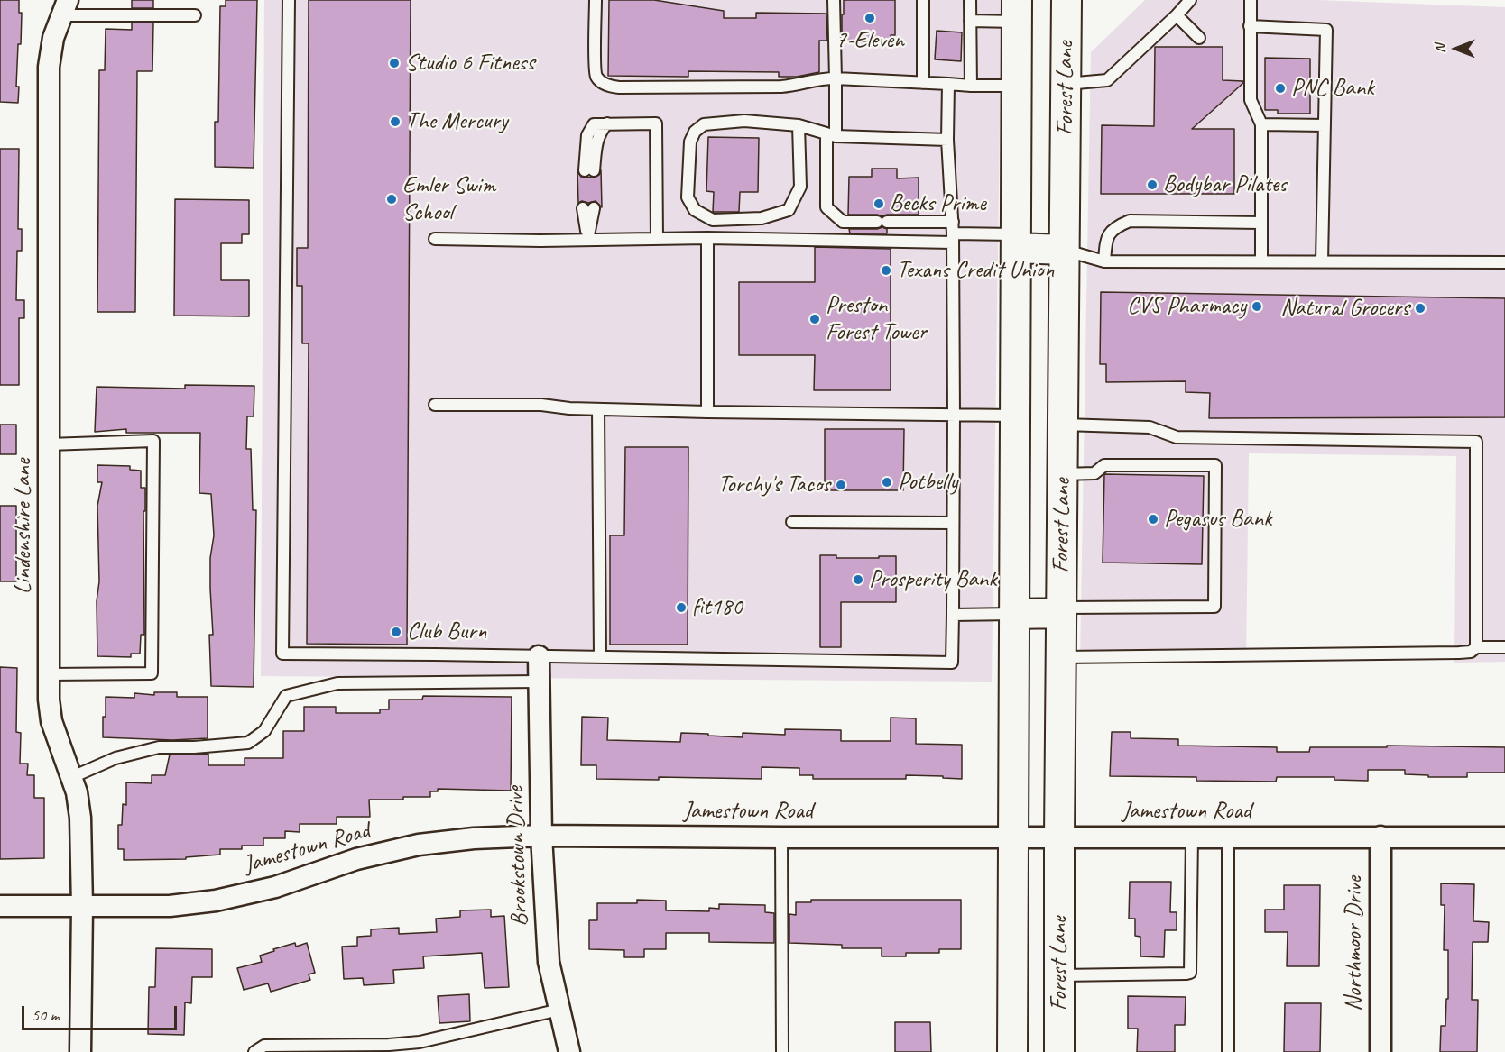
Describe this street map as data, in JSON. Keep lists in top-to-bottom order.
{
  "streets": {
    "main road": ["Forest Lane"],
    "street": [
      "Lindenshire Lane",
      "Jamestown Road",
      "Brookstown Drive",
      "Northmoor Drive"
    ]
  },
  "crossings": [
    ["Forest Lane", "Jamestown Road"],
    ["Lindenshire Lane", "Jamestown Road"],
    ["Jamestown Road", "Brookstown Drive"],
    ["Jamestown Road", "Northmoor Drive"]
  ],
  "places": [
    "7-Eleven",
    "Studio 6 Fitness",
    "PNC Bank",
    "The Mercury",
    "Bodybar Pilates",
    "Emler Swim School",
    "Becks Prime",
    "Texans Credit Union",
    "CVS Pharmacy",
    "Natural Grocers",
    "Preston Forest Tower",
    "Potbelly",
    "Torchy's Tacos",
    "Pegasus Bank",
    "Prosperity Bank",
    "fit180",
    "Club Burn"
  ],
  "scale_bar": "50 m",
  "north": "left"
}
